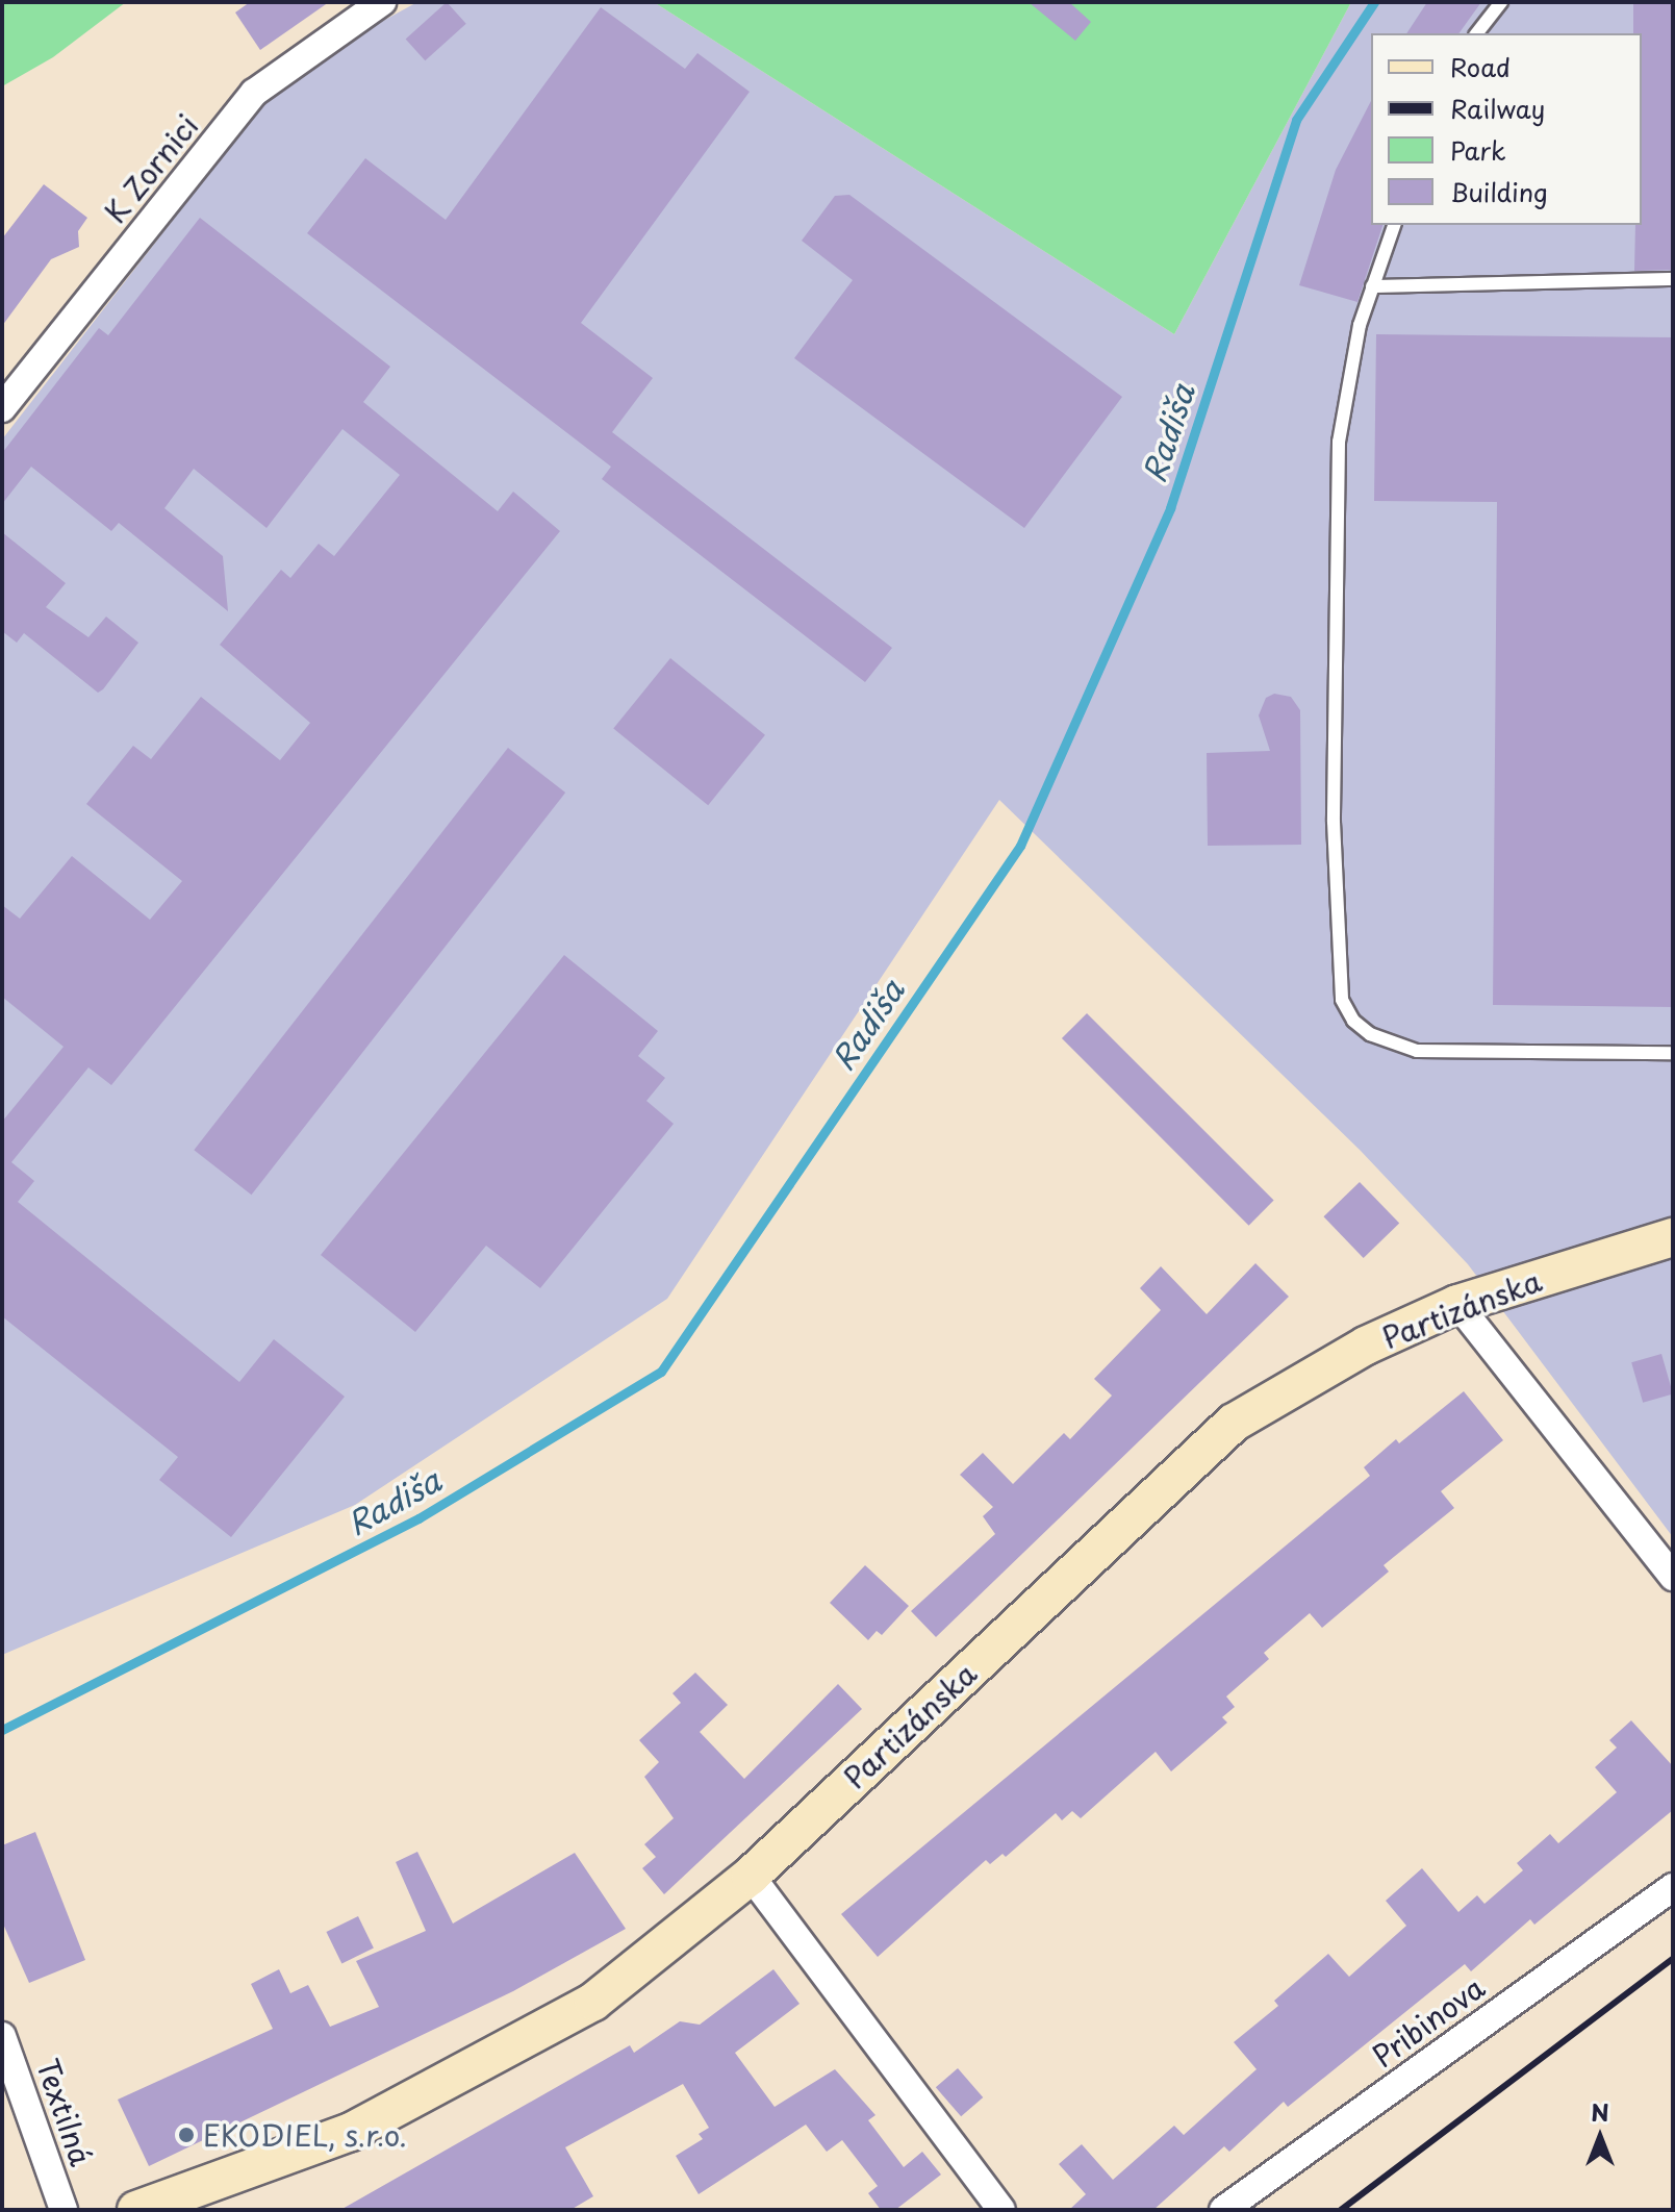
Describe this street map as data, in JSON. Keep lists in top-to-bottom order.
{
  "streets": {
    "street": [
      "K Zornici",
      "Partizánska",
      "Pribinova",
      "Textilná"
    ]
  },
  "water": ["Radiša"],
  "places": ["EKODIEL, s.r.o."],
  "legend": [
    "Road",
    "Railway",
    "Park",
    "Building"
  ],
  "north": "top"
}
